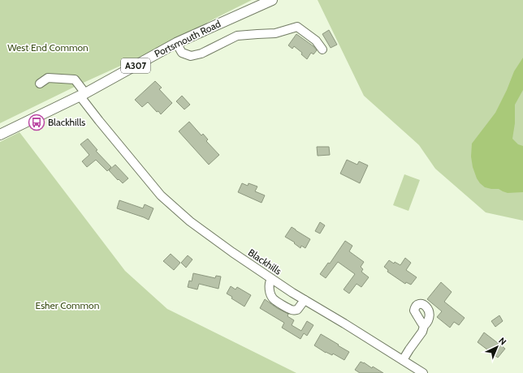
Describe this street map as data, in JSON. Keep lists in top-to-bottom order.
{
  "streets": {
    "main road": ["Portsmouth Road", "A307"],
    "street": ["Blackhills"]
  },
  "crossings": [
    ["Portsmouth Road", "Blackhills"]
  ],
  "parks": ["West End Common", "Esher Common"],
  "places": {
    "bus stop": ["Blackhills"]
  },
  "north": "top right"
}
